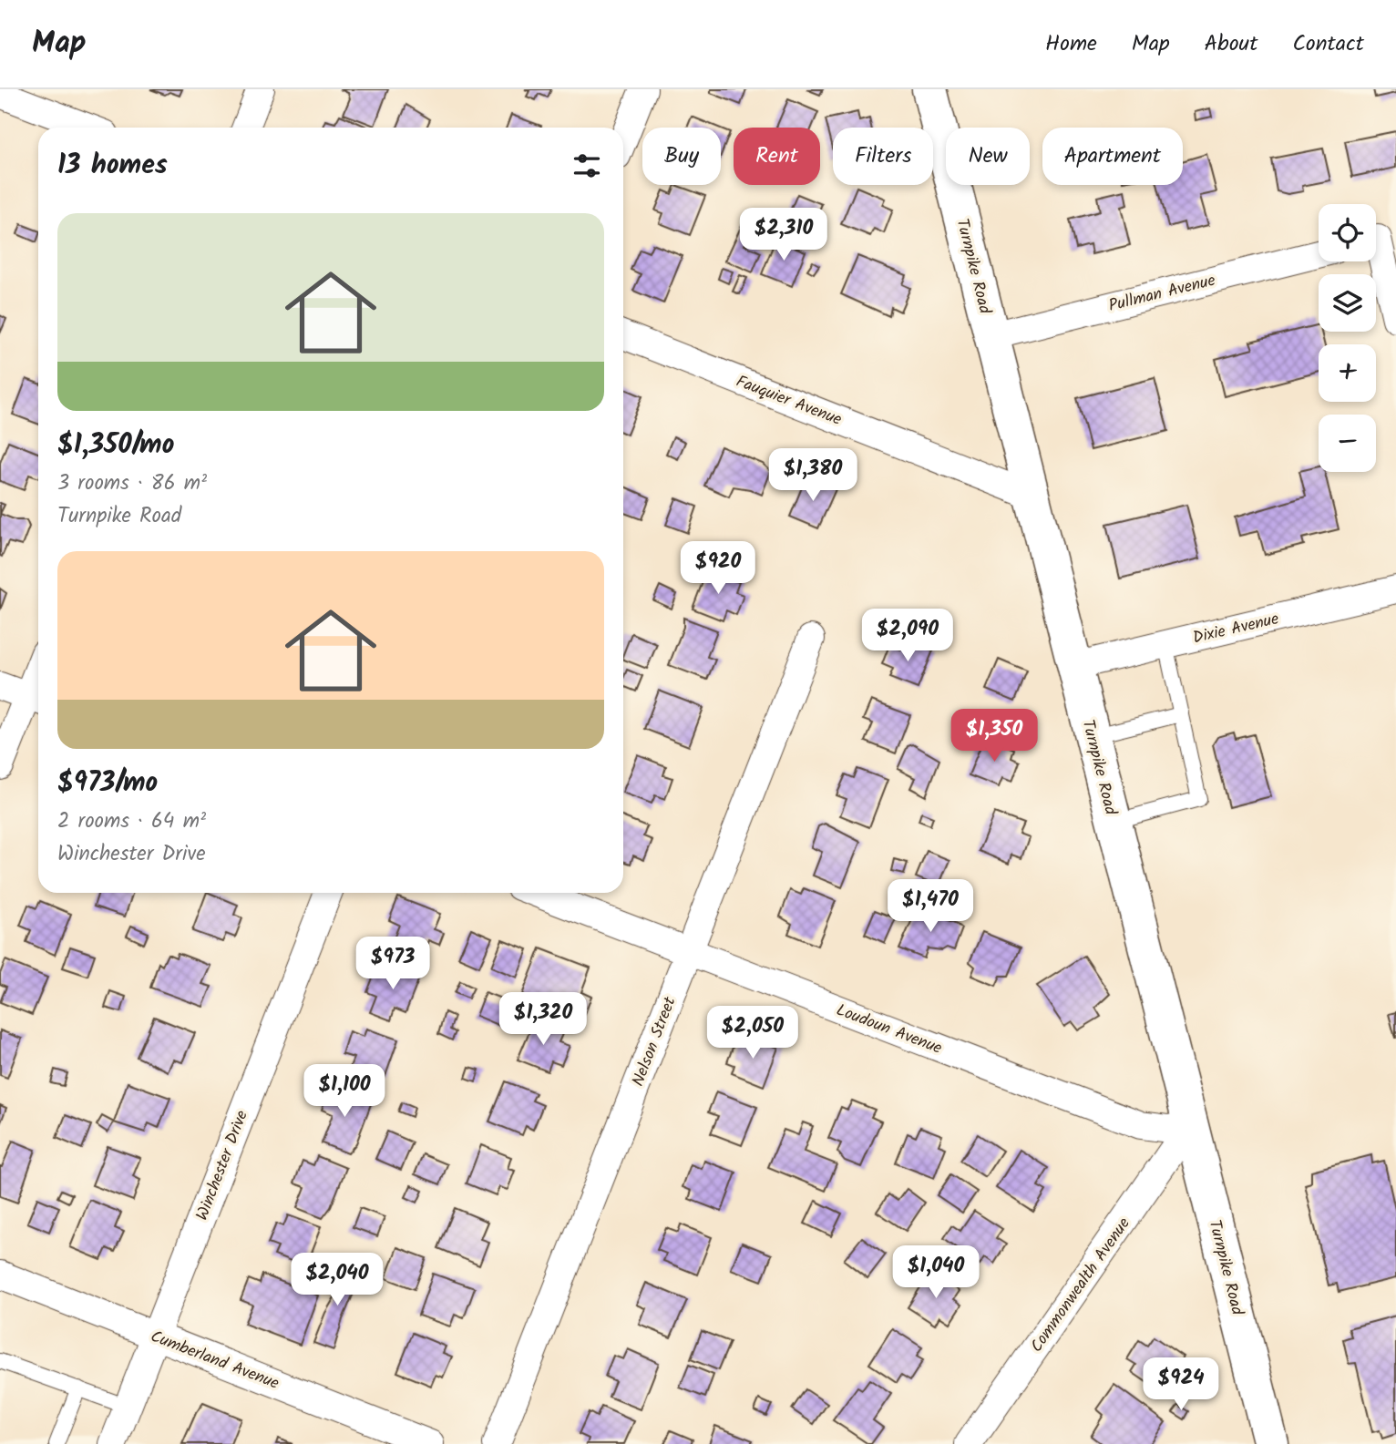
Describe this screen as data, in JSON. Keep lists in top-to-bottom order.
{
  "streets": {
    "main road": ["Turnpike Road"],
    "street": [
      "Pullman Avenue",
      "Fauquier Avenue",
      "Dixie Avenue",
      "Loudoun Avenue",
      "Nelson Street",
      "Winchester Drive",
      "Commonwealth Avenue",
      "Cumberland Avenue"
    ]
  },
  "crossings": [
    ["Turnpike Road", "Pullman Avenue"],
    ["Turnpike Road", "Fauquier Avenue"],
    ["Turnpike Road", "Dixie Avenue"],
    ["Turnpike Road", "Loudoun Avenue"],
    ["Turnpike Road", "Commonwealth Avenue"],
    ["Loudoun Avenue", "Nelson Street"],
    ["Loudoun Avenue", "Commonwealth Avenue"],
    ["Winchester Drive", "Cumberland Avenue"]
  ],
  "page": {
    "header": "Map",
    "nav": [
      "Home",
      "Map",
      "About",
      "Contact"
    ],
    "chip": [
      "Buy",
      "Rent",
      "Filters",
      "New",
      "Apartment"
    ],
    "heading": "13 homes",
    "map_buttons": ["+", "−"],
    "list": [
      {
        "name": "$1,350/mo",
        "note": "3 rooms · 86 m² · Turnpike Road"
      },
      {
        "name": "$973/mo",
        "note": "2 rooms · 64 m² · Winchester Drive"
      }
    ],
    "price": [
      "$2,310",
      "$1,380",
      "$920",
      "$2,090",
      "$1,350",
      "$1,470",
      "$973",
      "$1,320",
      "$2,050",
      "$1,100",
      "$1,040",
      "$2,040",
      "$924"
    ]
  }
}
